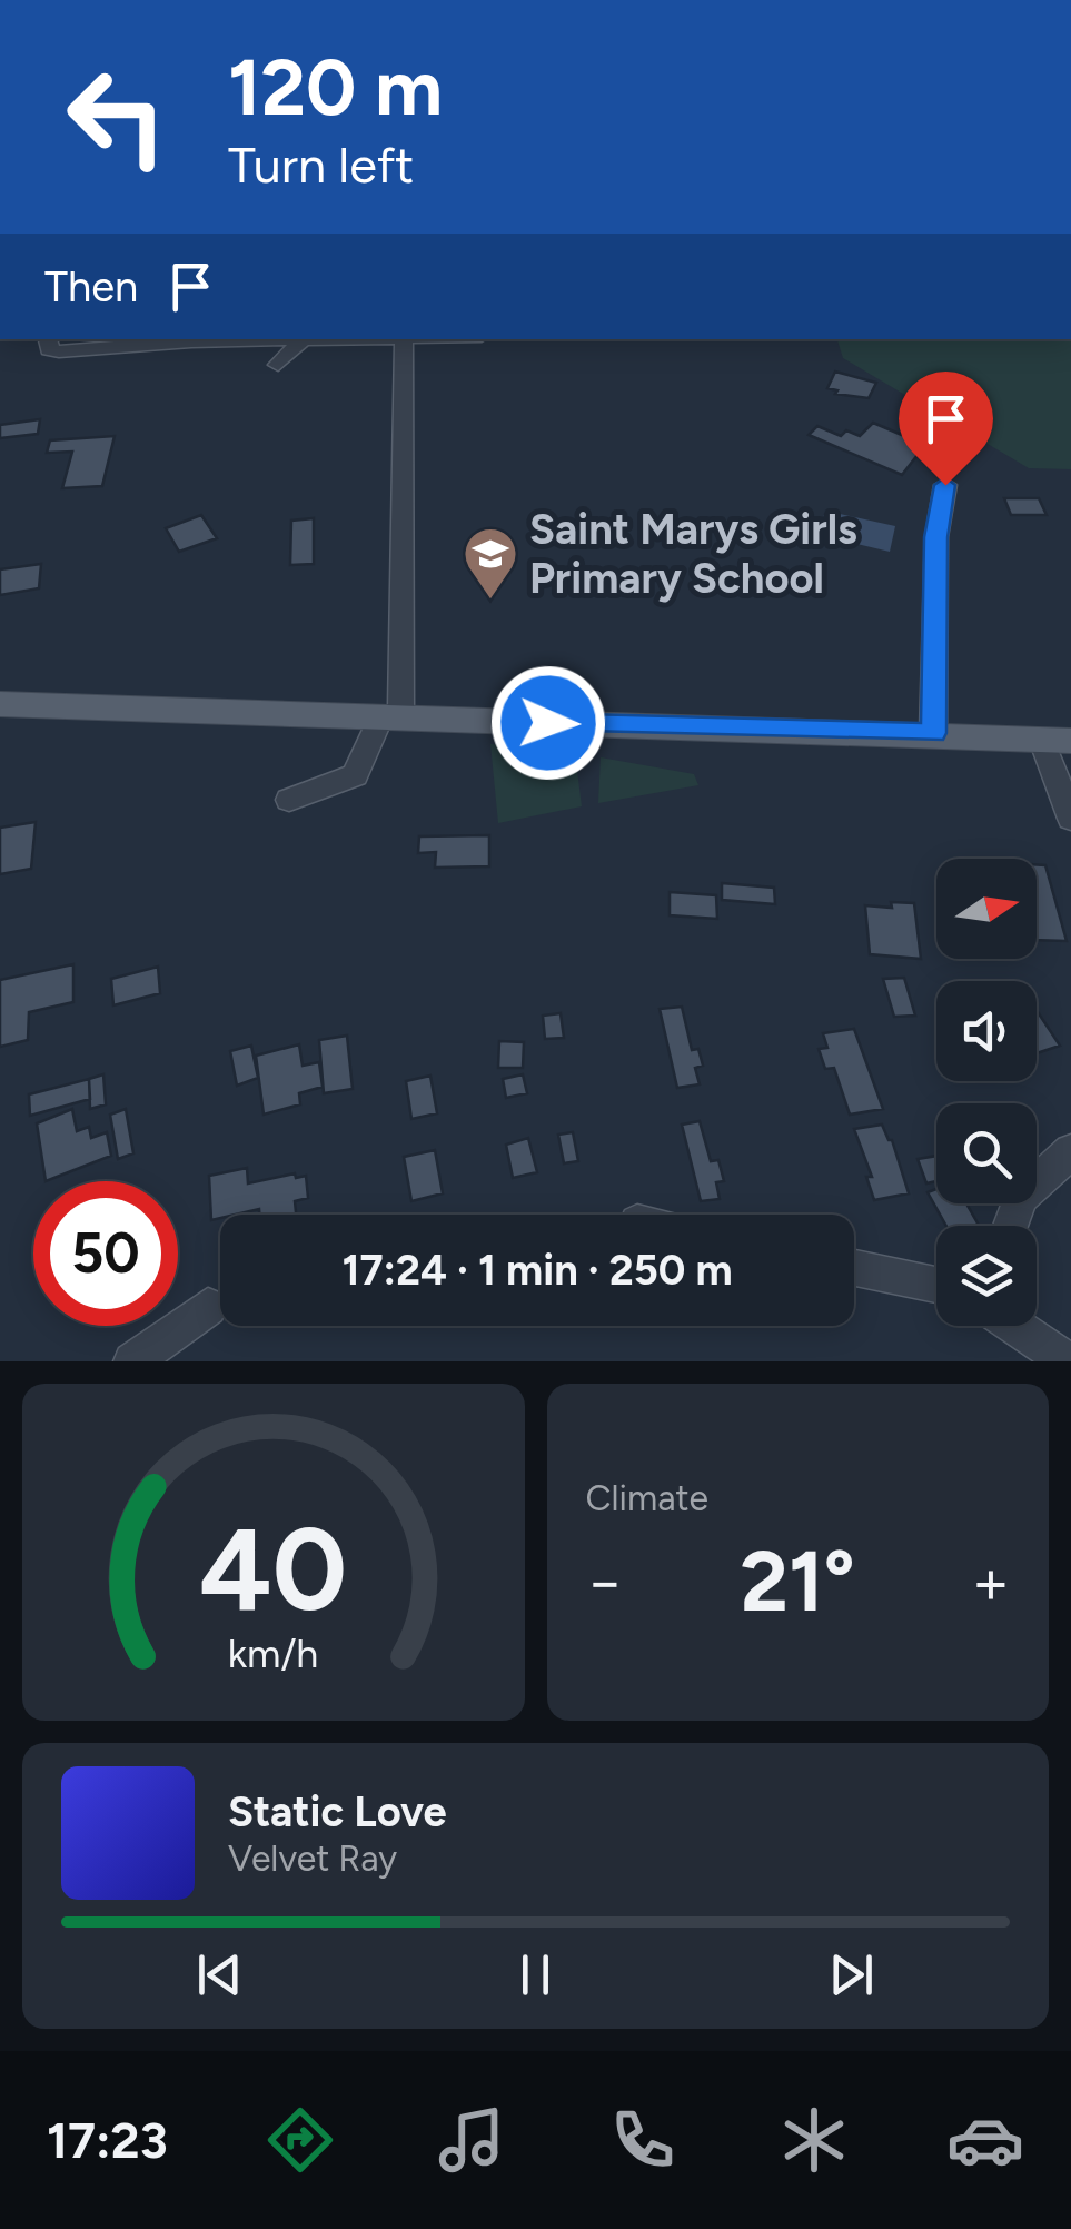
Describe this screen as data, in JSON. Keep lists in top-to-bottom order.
{
  "places": {
    "school or university": ["Saint Marys Girls Primary School"]
  },
  "north": "right",
  "page": {
    "turn": ["120 m", "Turn left"],
    "then": "Then",
    "limit": "50",
    "trip": "17:24 · 1 min · 250 m",
    "tile": "Climate",
    "heat": ["−", "21°", "+"],
    "song": ["Static Love", "Velvet Ray"],
    "tabs": "17:23",
    "gauge": ["40", "km/h"]
  }
}
